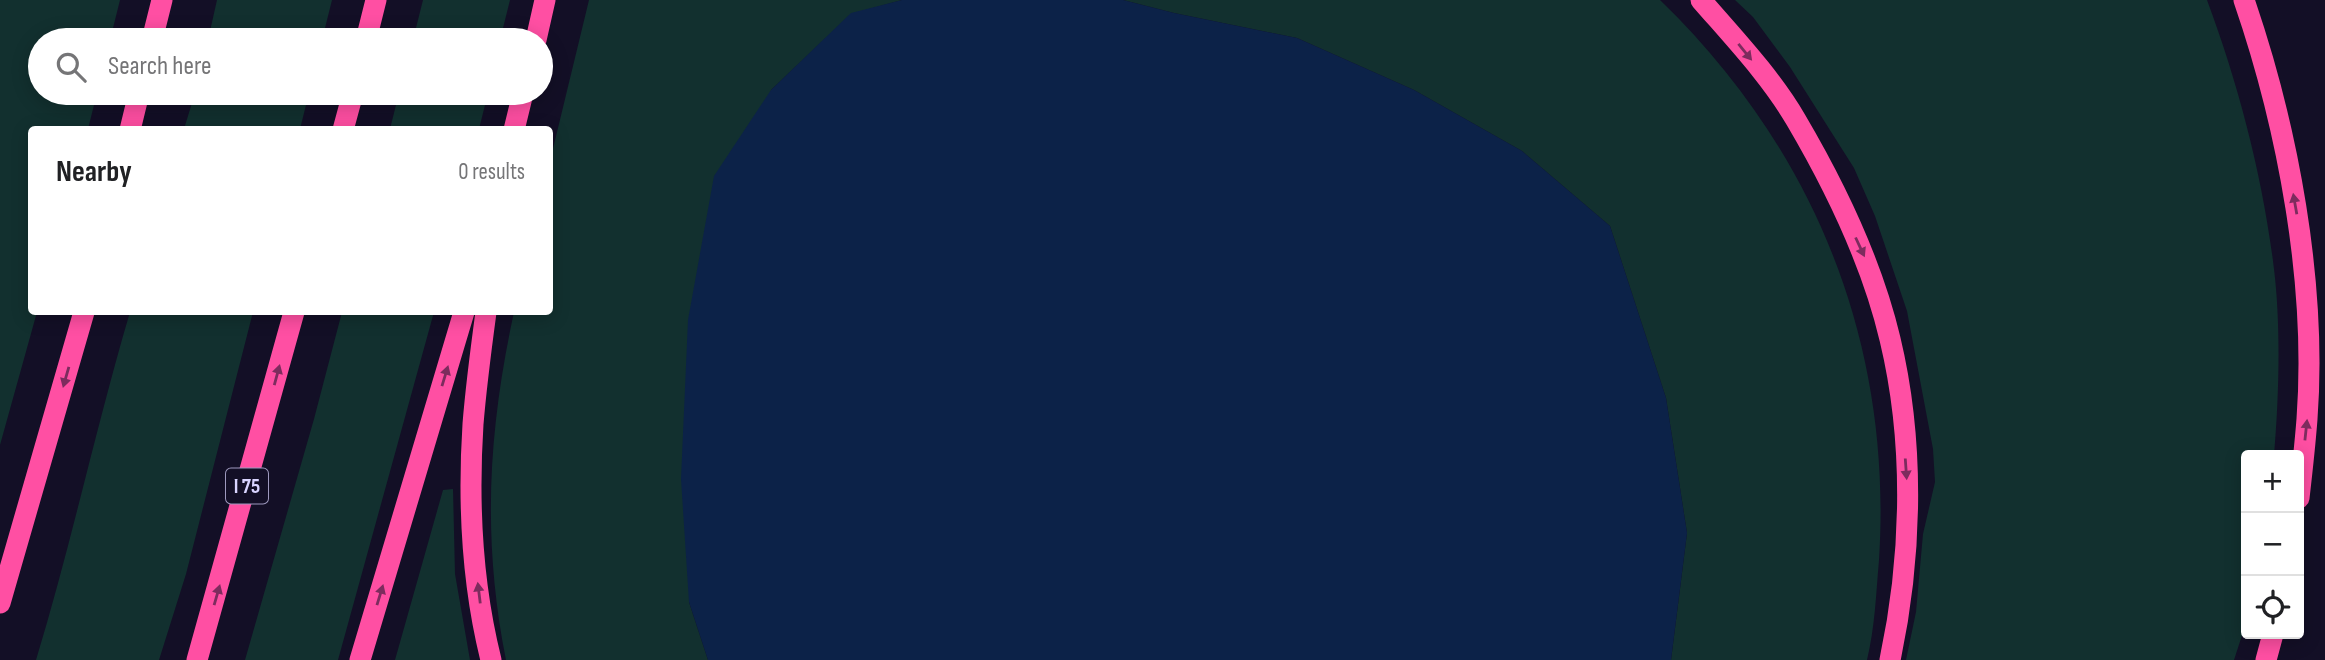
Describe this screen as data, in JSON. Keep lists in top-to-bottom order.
{
  "streets": {
    "highway": ["I 75"]
  },
  "page": {
    "search": "Search here",
    "heading": ["Nearby", "0 results"],
    "map_buttons": ["+", "−"]
  }
}
